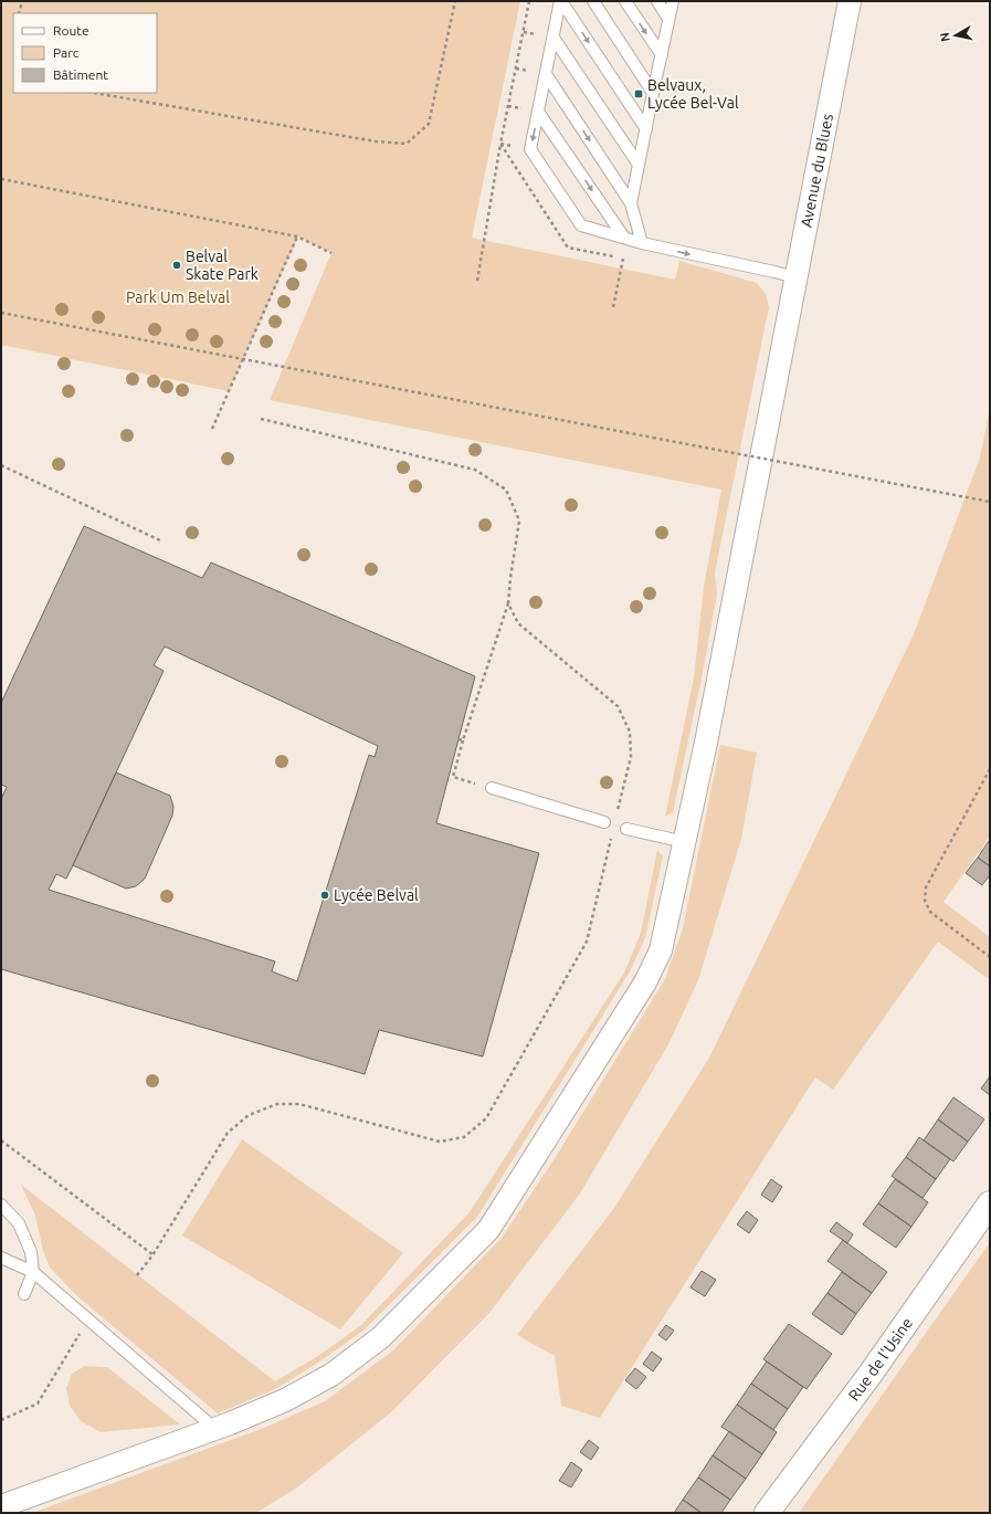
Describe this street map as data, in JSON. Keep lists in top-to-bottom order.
{
  "streets": {
    "main road": ["Rue de l'Usine"],
    "street": ["Avenue du Blues"]
  },
  "parks": ["Park Um Belval"],
  "places": {
    "transit": ["Belvaux, Lycée Bel-Val"],
    "other": ["Belval Skate Park", "Lycée Belval"]
  },
  "legend": ["Route", "Parc", "Bâtiment"],
  "north": "left"
}
